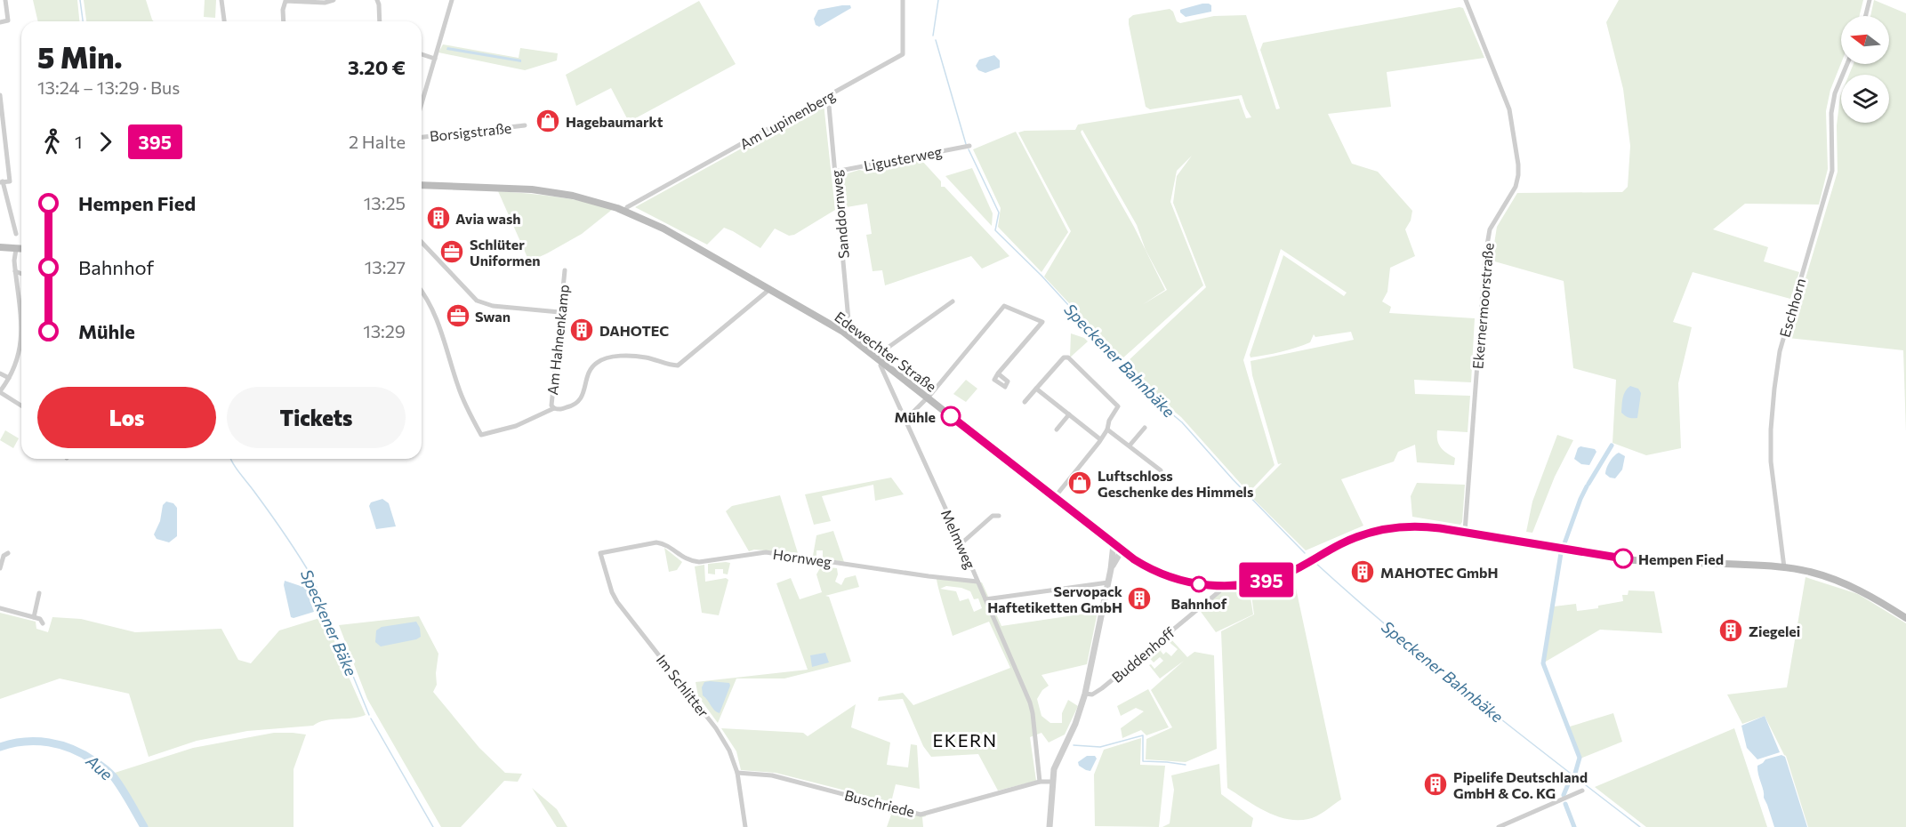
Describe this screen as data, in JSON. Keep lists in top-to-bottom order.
{
  "streets": {
    "main road": ["Edewechter Straße"],
    "street": [
      "Am Lupinenberg",
      "Borsigstraße",
      "Ligusterweg",
      "Sanddornweg",
      "Ekernermoorstraße",
      "Eschhorn",
      "Am Hahnenkamp",
      "Melmweg",
      "Hornweg",
      "Buddenhoff",
      "Im Schlitter",
      "Buschriede"
    ]
  },
  "crossings": [
    ["Am Lupinenberg", "Sanddornweg"],
    ["Am Lupinenberg", "Edewechter Straße"],
    ["Ligusterweg", "Sanddornweg"],
    ["Sanddornweg", "Edewechter Straße"],
    ["Ekernermoorstraße", "Edewechter Straße"],
    ["Eschhorn", "Edewechter Straße"],
    ["Am Hahnenkamp", "Edewechter Straße"],
    ["Edewechter Straße", "Buddenhoff"],
    ["Melmweg", "Hornweg"],
    ["Melmweg", "Buschriede"],
    ["Hornweg", "Im Schlitter"],
    ["Im Schlitter", "Buschriede"]
  ],
  "districts": ["EKERN"],
  "water": ["Speckener Bahnbäke", "Speckener Bäke", "Aue"],
  "places": {
    "shop": ["Hagebaumarkt", "Luftschloss Geschenke des Himmels"],
    "building": [
      "Avia wash",
      "DAHOTEC",
      "MAHOTEC GmbH",
      "Servopack Haftetiketten GmbH",
      "Ziegelei",
      "Pipelife Deutschland GmbH & Co. KG"
    ],
    "office": ["Schlüter Uniformen", "Swan"],
    "other": ["Mühle", "Hempen Fied", "Bahnhof"]
  },
  "lines": ["bus line 395"],
  "north": "left",
  "page": {
    "on_map": "395",
    "heading": ["5 Min.", "13:24 – 13:29 · Bus", "3.20 €"],
    "legs": ["1", "395", "2 Halte"],
    "list": [
      {
        "name": "Hempen Fied",
        "value": "13:25"
      },
      {
        "name": "Bahnhof",
        "value": "13:27"
      },
      {
        "name": "Mühle",
        "value": "13:29"
      }
    ],
    "buttons": ["Los", "Tickets"]
  }
}
